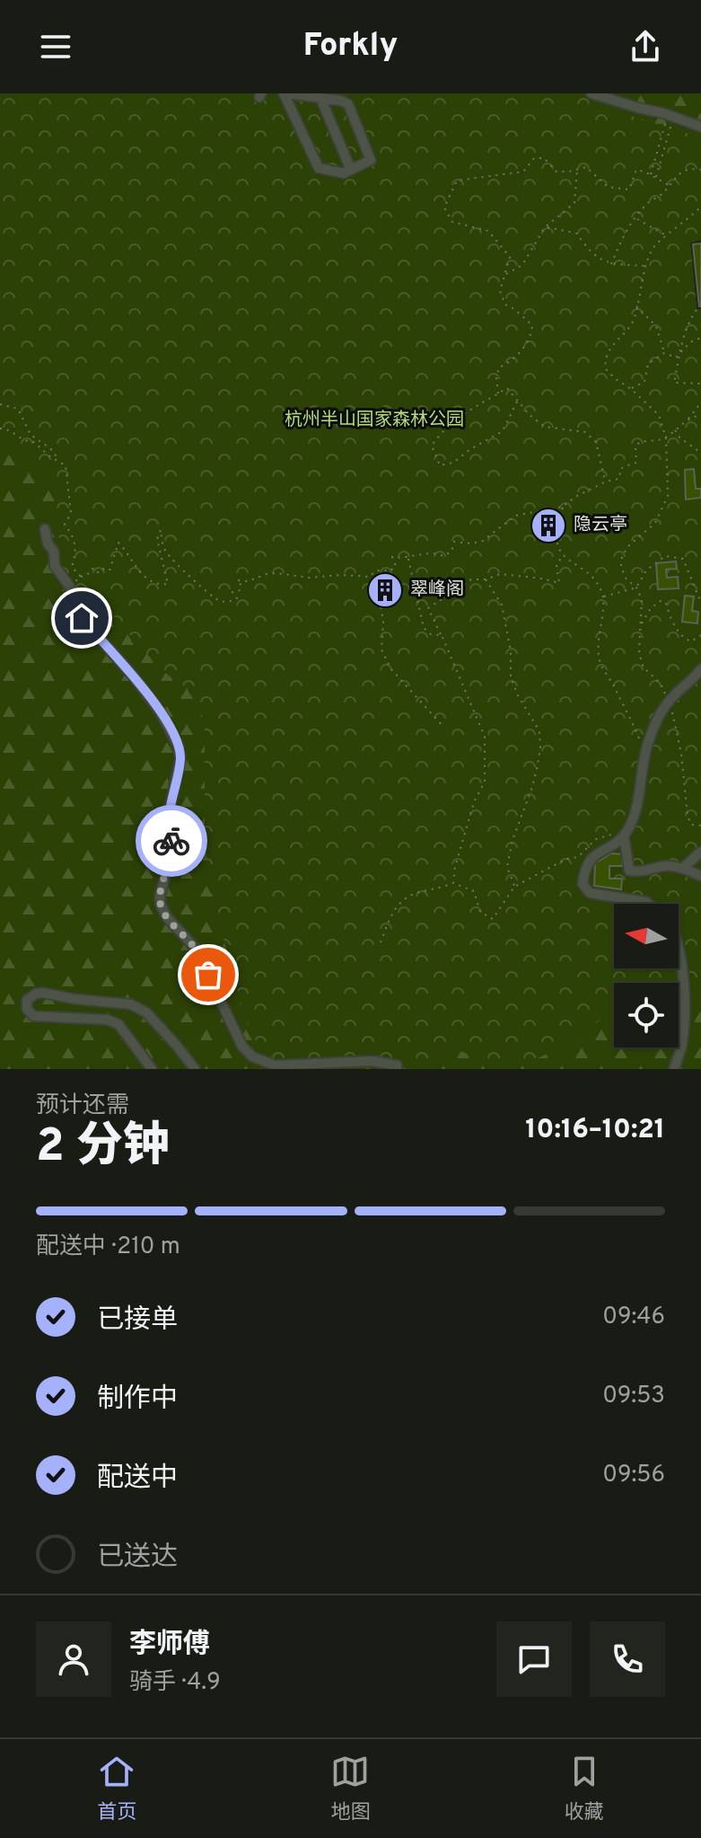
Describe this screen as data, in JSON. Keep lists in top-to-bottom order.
{
  "parks": ["杭州半山国家森林公园"],
  "places": {
    "building": ["隐云亭", "翠峰阁"]
  },
  "north": "left",
  "page": {
    "header": "Forkly",
    "heading": ["2 分钟", "预计还需", "10:16–10:21"],
    "panel": ["李师傅", "骑手 · 4.9"],
    "bar": "配送中 · 210 m",
    "list": [
      ["已接单", "09:46"],
      ["制作中", "09:53"],
      ["配送中", "09:56"],
      "已送达"
    ],
    "tabs": ["首页", "地图", "收藏"]
  }
}
